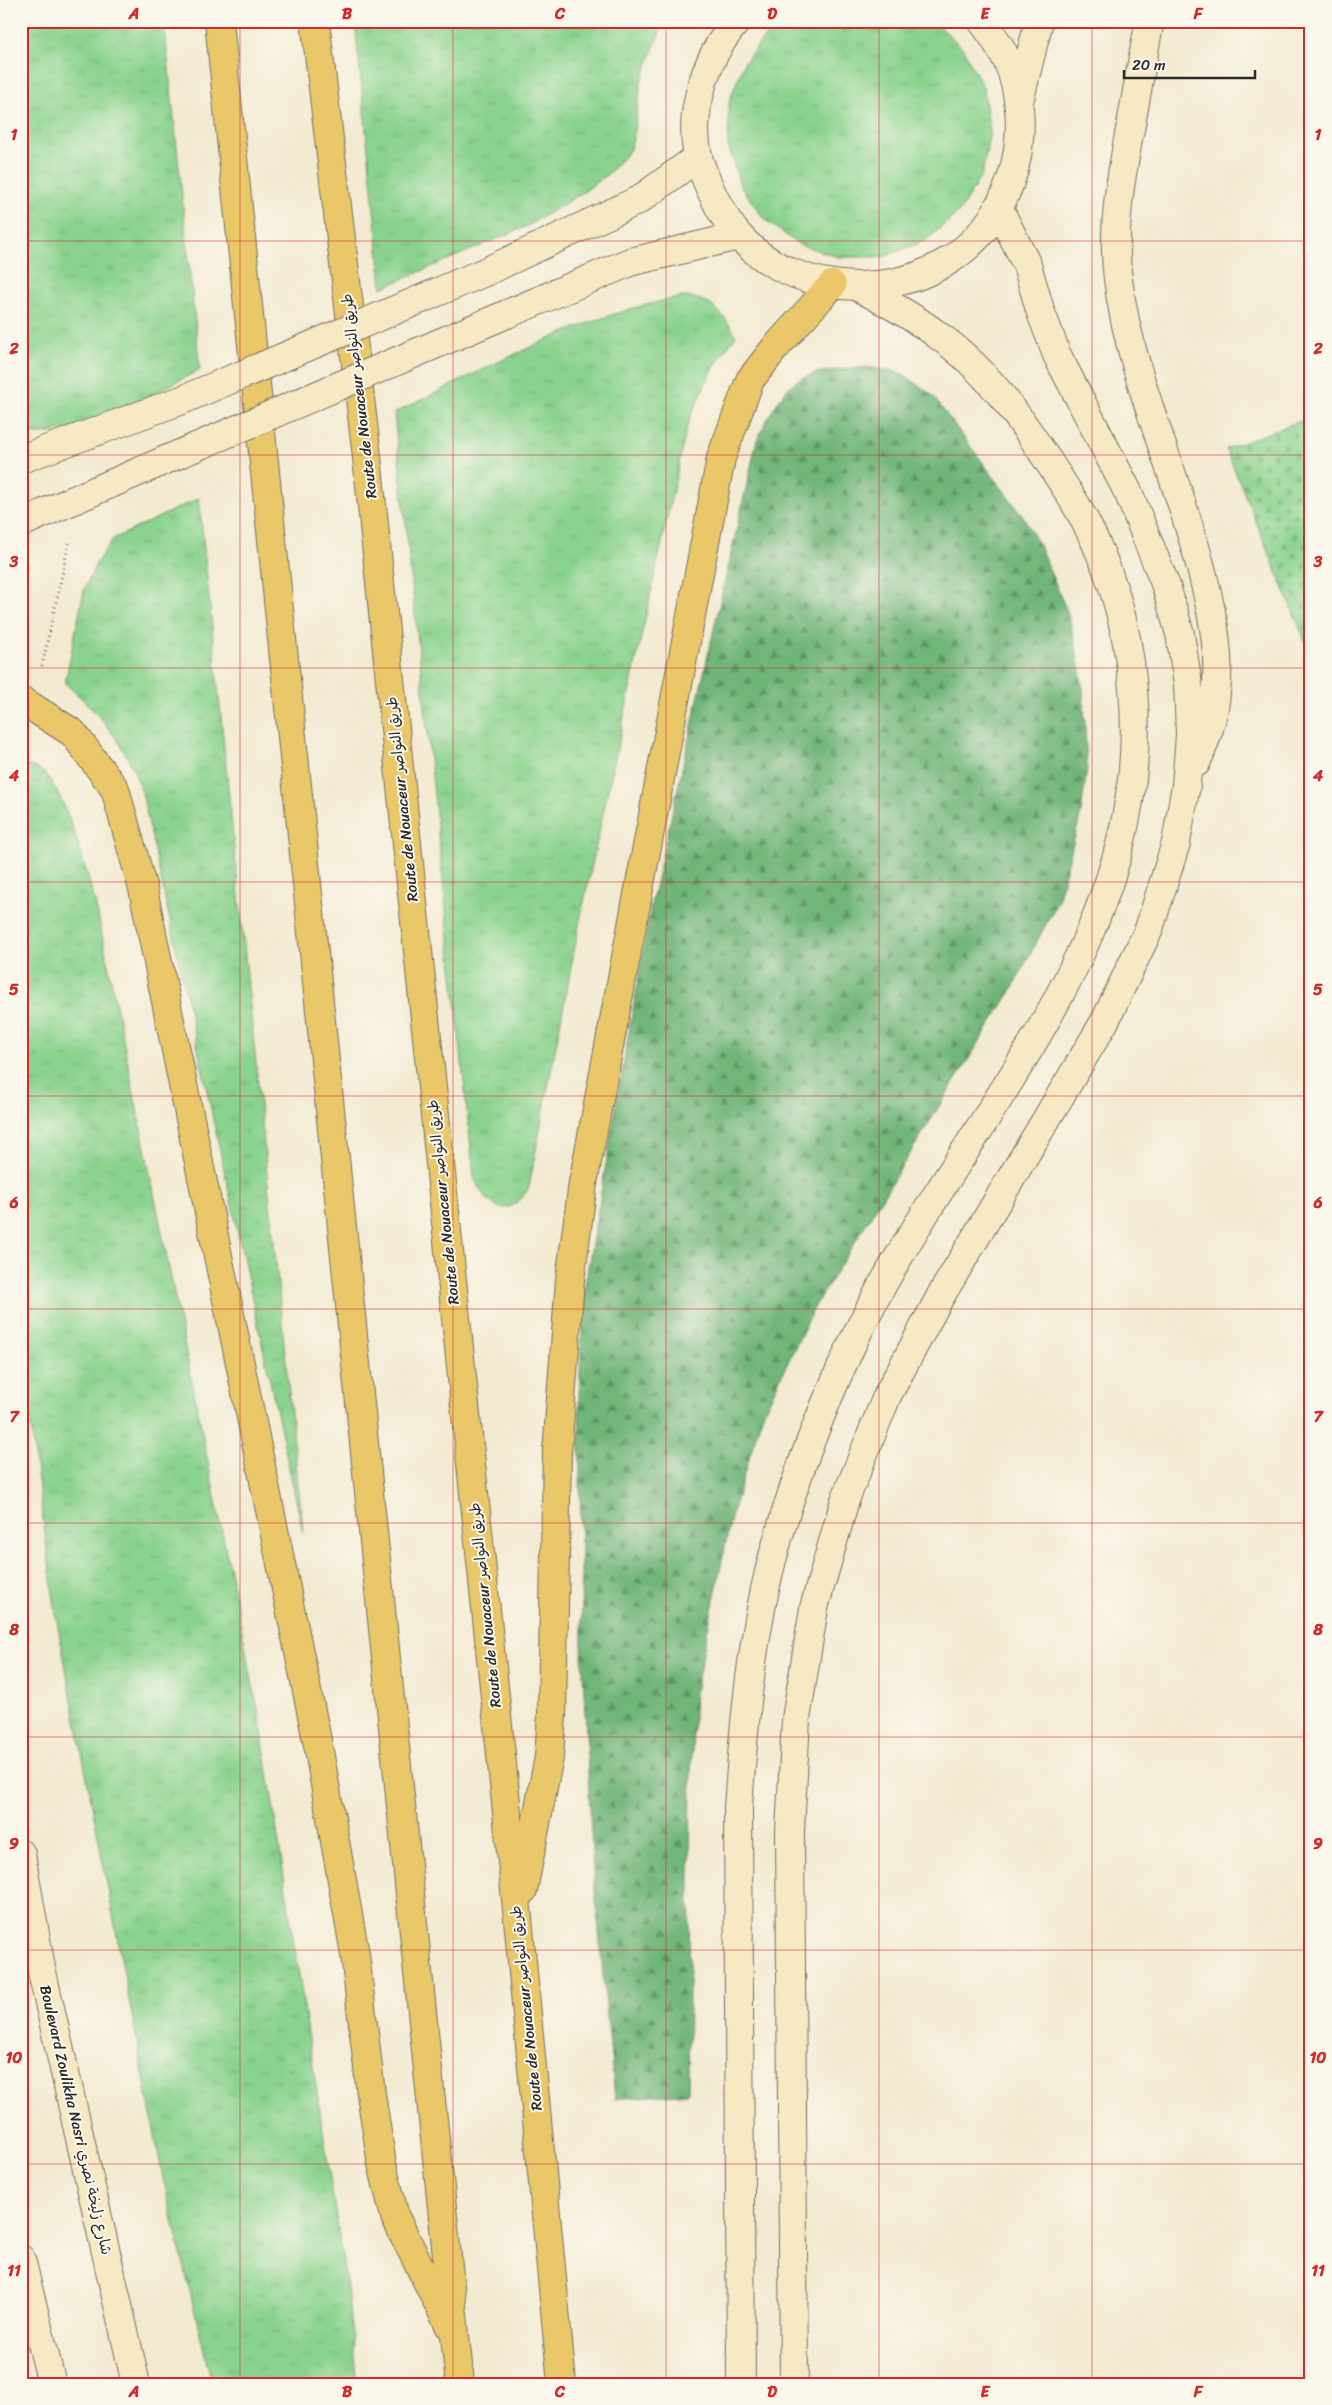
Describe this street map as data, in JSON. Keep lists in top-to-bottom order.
{
  "streets": {
    "highway": ["Route de Nouaceur طريق النواصر"],
    "main road": ["Boulevard Zoulikha Nasri شارع زليخة نصري"]
  },
  "scale_bar": "20 m",
  "grid": {
    "columns": [
      "A",
      "B",
      "C",
      "D",
      "E",
      "F"
    ],
    "rows": [
      "1",
      "2",
      "3",
      "4",
      "5",
      "6",
      "7",
      "8",
      "9",
      "10",
      "11"
    ]
  }
}
